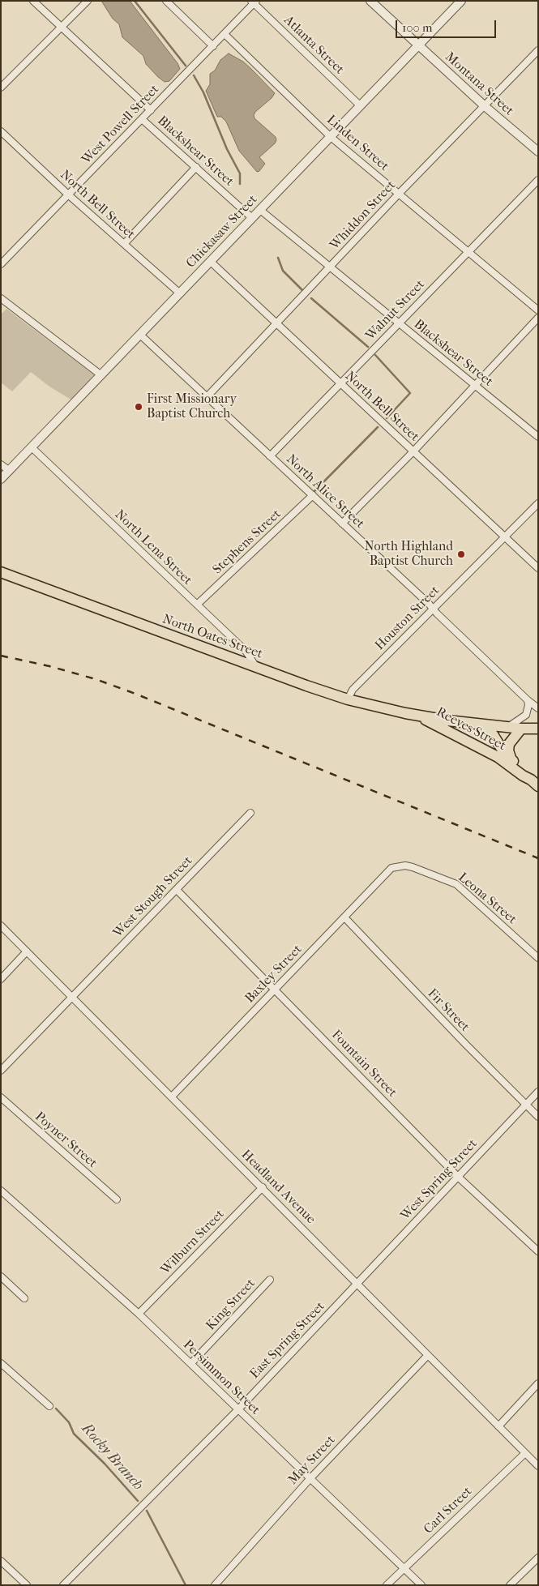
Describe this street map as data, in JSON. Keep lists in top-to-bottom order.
{
  "streets": {
    "main road": ["North Oates Street", "Reeves Street"],
    "street": [
      "Atlanta Street",
      "Montana Street",
      "West Powell Street",
      "Linden Street",
      "Blackshear Street",
      "North Bell Street",
      "Whiddon Street",
      "Chickasaw Street",
      "Walnut Street",
      "North Alice Street",
      "Stephens Street",
      "North Lena Street",
      "Houston Street",
      "West Stough Street",
      "Leona Street",
      "Baxley Street",
      "Fir Street",
      "Fountain Street",
      "Poyner Street",
      "West Spring Street",
      "Headland Avenue",
      "Wilburn Street",
      "King Street",
      "East Spring Street",
      "Persimmon Street",
      "May Street",
      "Carl Street"
    ]
  },
  "crossings": [
    ["Atlanta Street", "West Powell Street"],
    ["Atlanta Street", "Chickasaw Street"],
    ["Montana Street", "Whiddon Street"],
    ["Montana Street", "Chickasaw Street"],
    ["West Powell Street", "Linden Street"],
    ["West Powell Street", "Blackshear Street"],
    ["West Powell Street", "North Bell Street"],
    ["Linden Street", "Whiddon Street"],
    ["Linden Street", "Chickasaw Street"],
    ["Linden Street", "Walnut Street"],
    ["Blackshear Street", "Whiddon Street"],
    ["Blackshear Street", "Chickasaw Street"],
    ["Blackshear Street", "Walnut Street"],
    ["North Bell Street", "Whiddon Street"],
    ["North Bell Street", "Chickasaw Street"],
    ["North Bell Street", "Walnut Street"],
    ["North Bell Street", "Houston Street"],
    ["Whiddon Street", "North Alice Street"],
    ["Chickasaw Street", "North Alice Street"],
    ["Chickasaw Street", "North Lena Street"],
    ["Walnut Street", "North Alice Street"],
    ["North Alice Street", "Stephens Street"],
    ["North Alice Street", "Houston Street"],
    ["Stephens Street", "North Lena Street"],
    ["North Lena Street", "North Oates Street"],
    ["Houston Street", "North Oates Street"],
    ["North Oates Street", "Reeves Street"],
    ["West Stough Street", "Fountain Street"],
    ["West Stough Street", "Headland Avenue"],
    ["Leona Street", "Baxley Street"],
    ["Baxley Street", "Fir Street"],
    ["Baxley Street", "Fountain Street"],
    ["Baxley Street", "Headland Avenue"],
    ["Fir Street", "West Spring Street"],
    ["Fountain Street", "West Spring Street"],
    ["West Spring Street", "Headland Avenue"],
    ["West Spring Street", "East Spring Street"],
    ["Headland Avenue", "Wilburn Street"],
    ["Headland Avenue", "East Spring Street"],
    ["Headland Avenue", "May Street"],
    ["Headland Avenue", "Carl Street"],
    ["Wilburn Street", "Persimmon Street"],
    ["King Street", "Persimmon Street"],
    ["East Spring Street", "Persimmon Street"],
    ["Persimmon Street", "May Street"],
    ["Persimmon Street", "Carl Street"]
  ],
  "water": ["Rocky Branch"],
  "places": ["First Missionary Baptist Church", "North Highland Baptist Church"],
  "scale_bar": "100 m"
}
